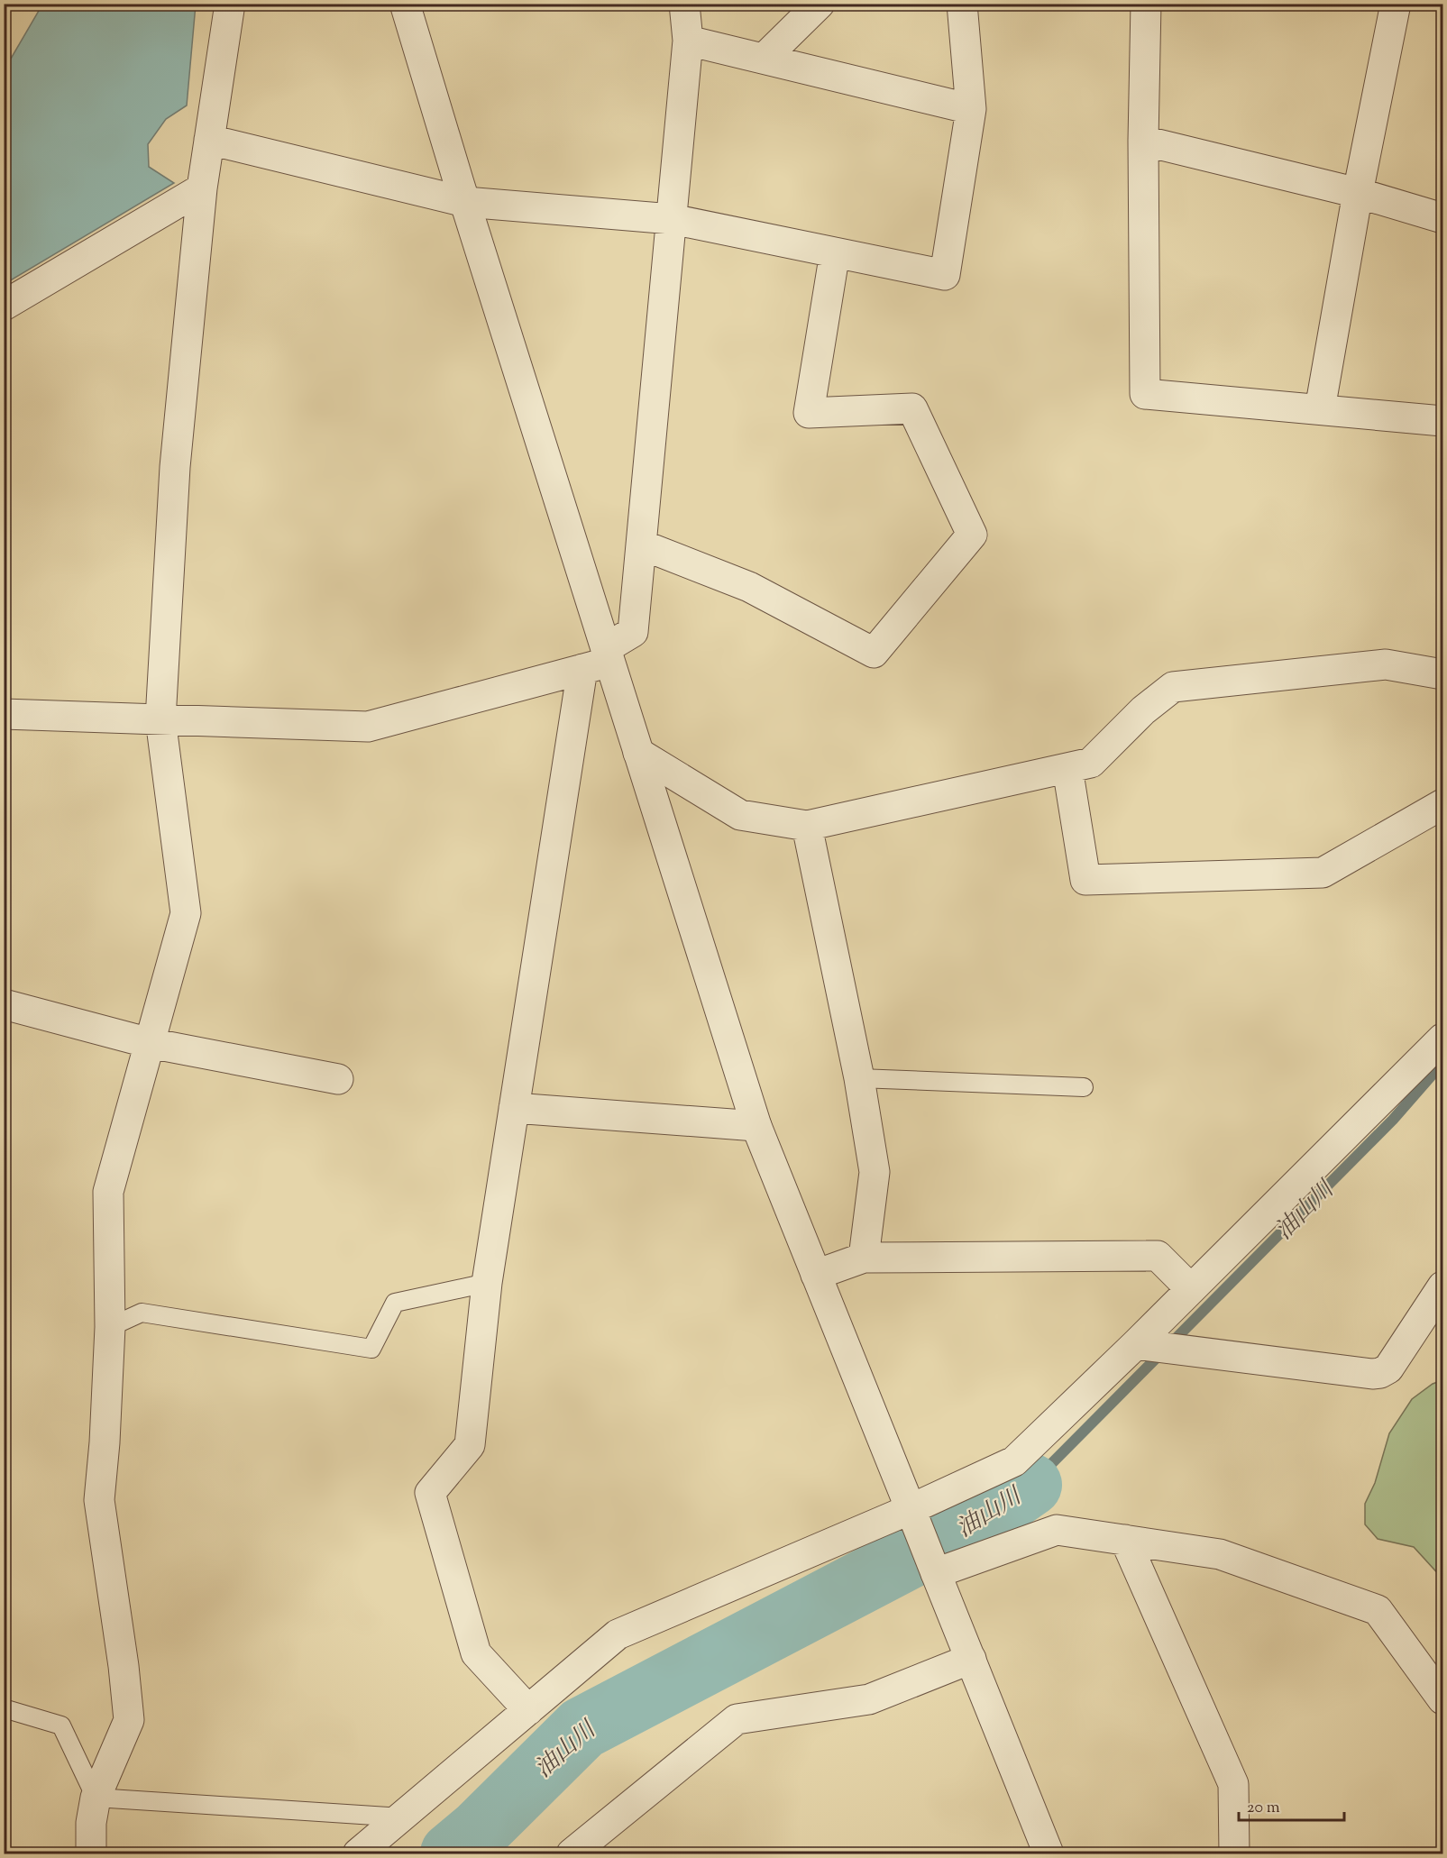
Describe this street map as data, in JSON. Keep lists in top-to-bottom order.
{
  "water": ["油山川"],
  "scale_bar": "20 m"
}
